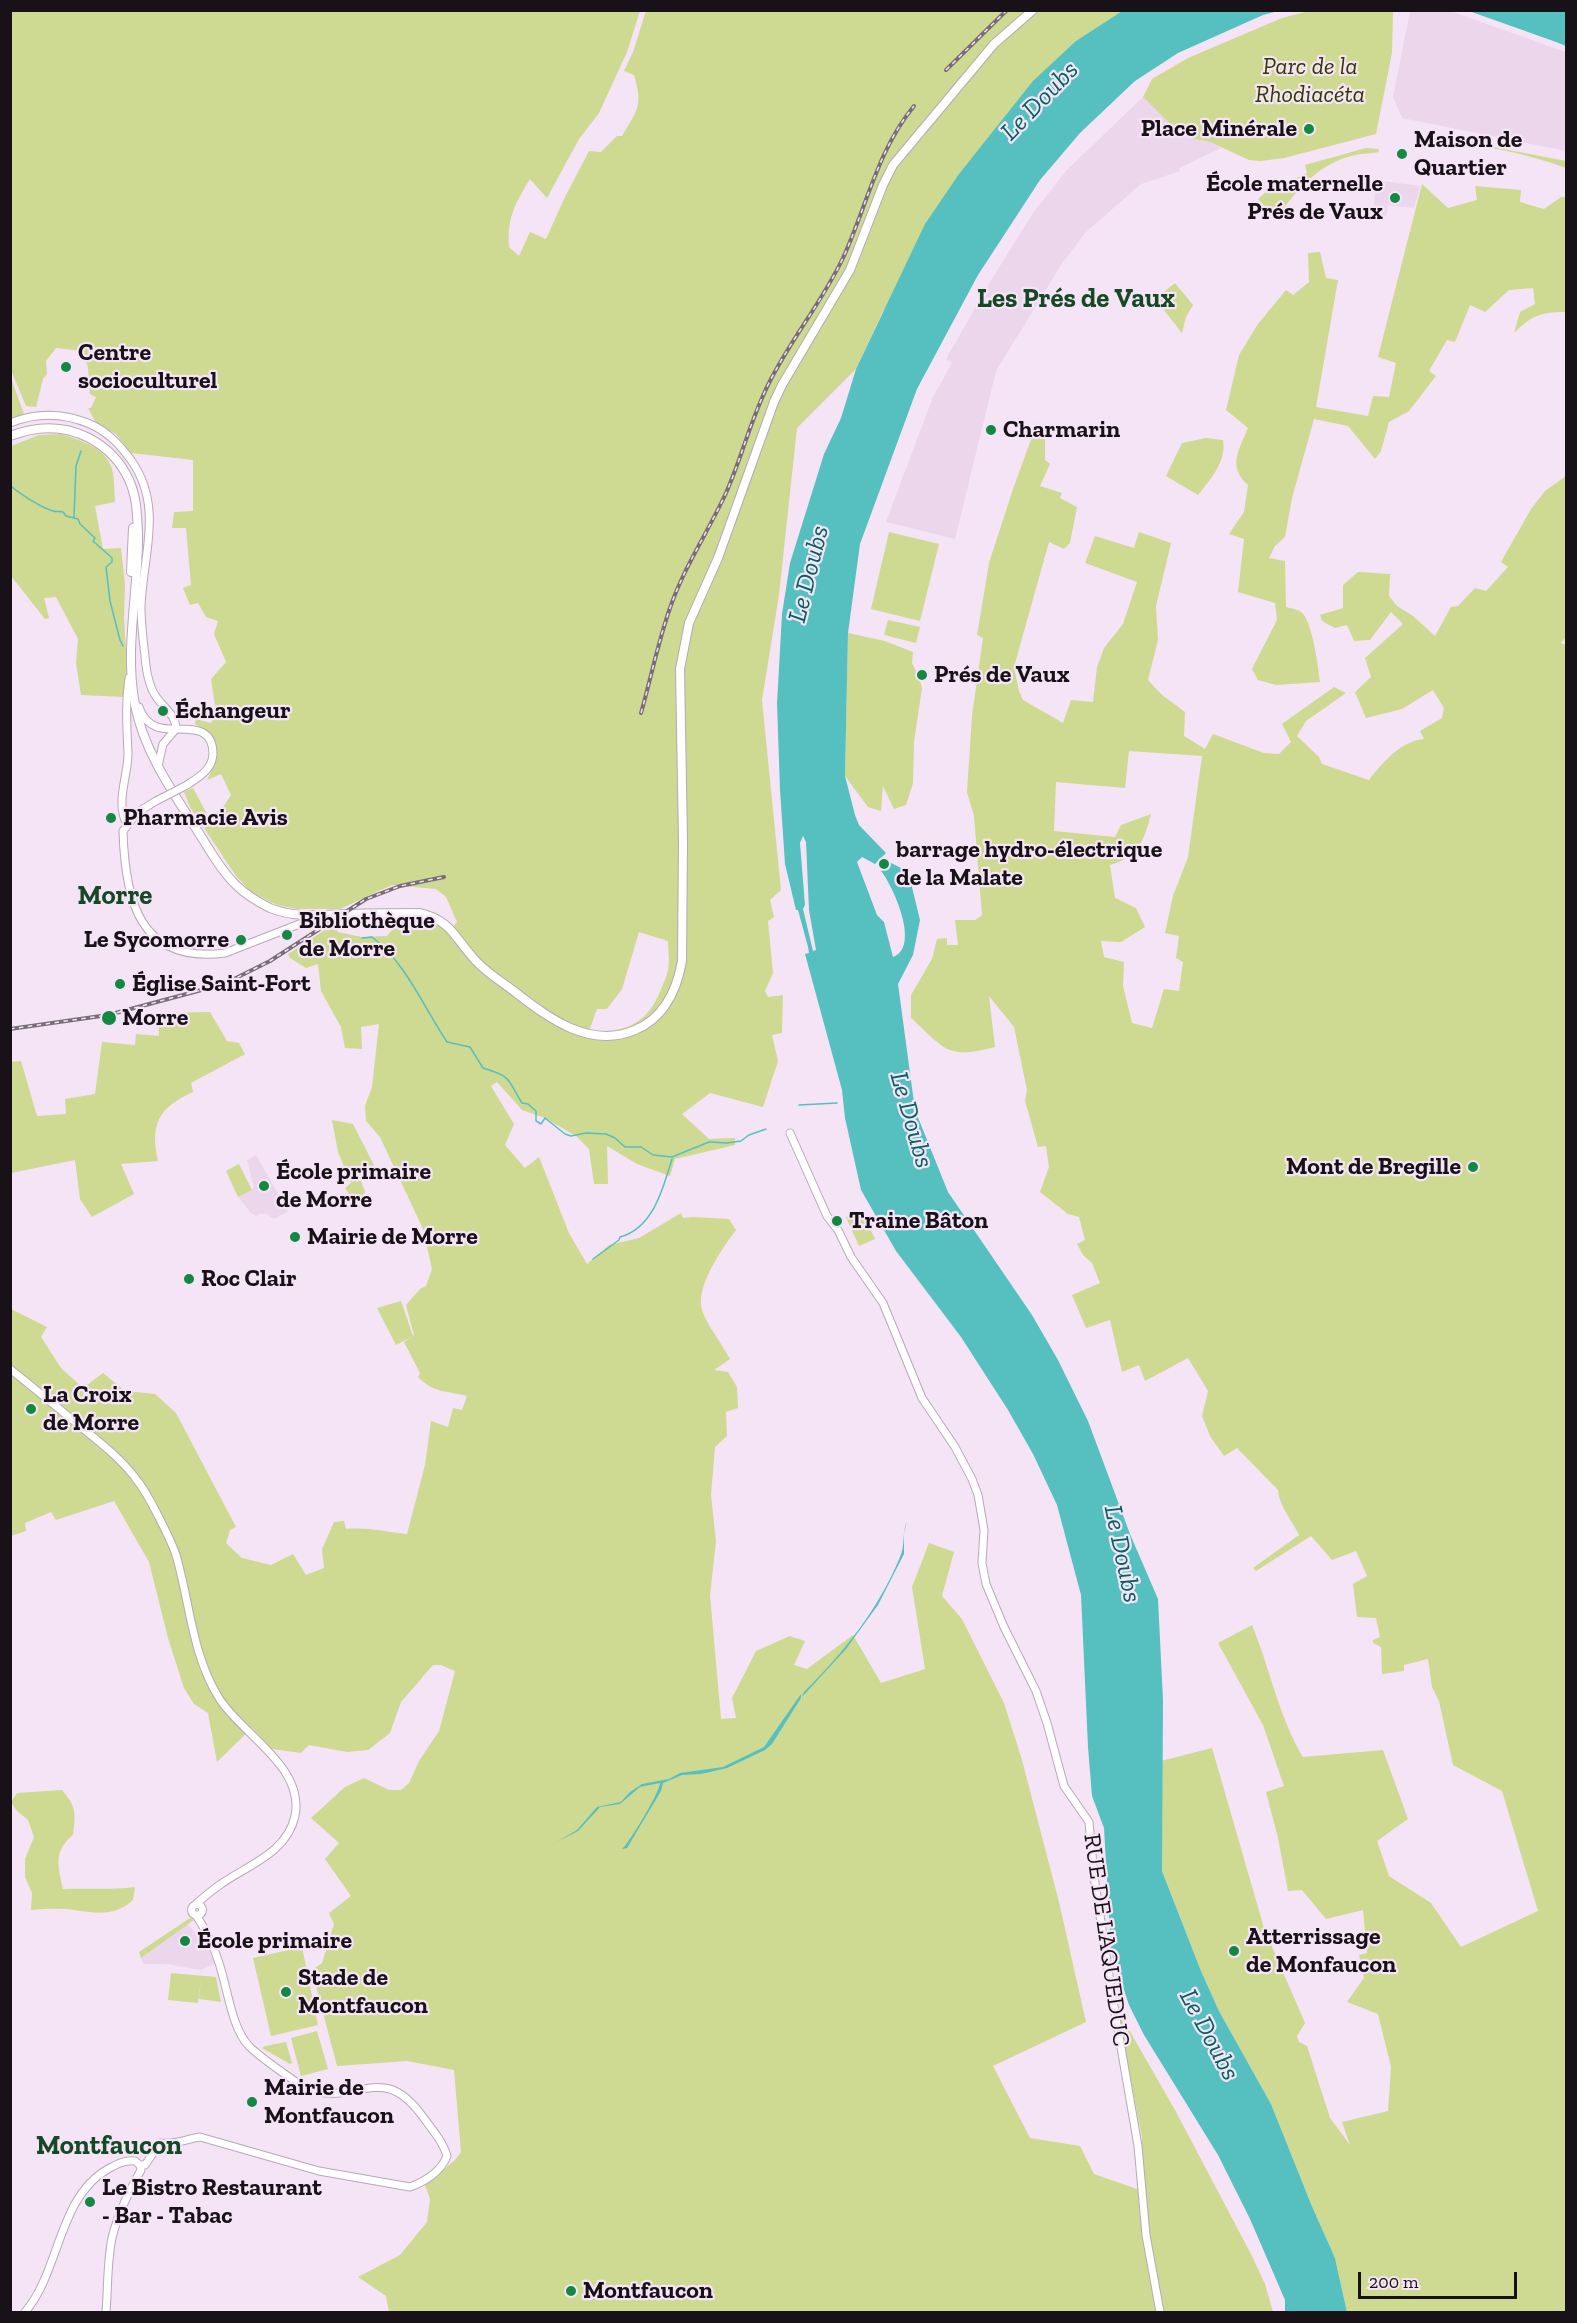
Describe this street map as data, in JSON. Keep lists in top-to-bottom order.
{
  "streets": {
    "street": ["RUE DE L'AQUEDUC"]
  },
  "districts": ["Les Prés de Vaux", "Morre", "Montfaucon"],
  "water": ["Le Doubs"],
  "parks": ["Parc de la Rhodiacéta"],
  "places": [
    "Place Minérale",
    "Maison de Quartier",
    "École maternelle Prés de Vaux",
    "Centre socioculturel",
    "Charmarin",
    "Prés de Vaux",
    "Échangeur",
    "Pharmacie Avis",
    "barrage hydro-électrique de la Malate",
    "Bibliothèque de Morre",
    "Le Sycomorre",
    "Église Saint-Fort",
    "Morre",
    "Mont de Bregille",
    "École primaire de Morre",
    "Traine Bâton",
    "Mairie de Morre",
    "Roc Clair",
    "La Croix de Morre",
    "École primaire",
    "Atterrissage de Monfaucon",
    "Stade de Montfaucon",
    "Mairie de Montfaucon",
    "Le Bistro Restaurant - Bar - Tabac",
    "Montfaucon"
  ],
  "scale_bar": "200 m"
}
